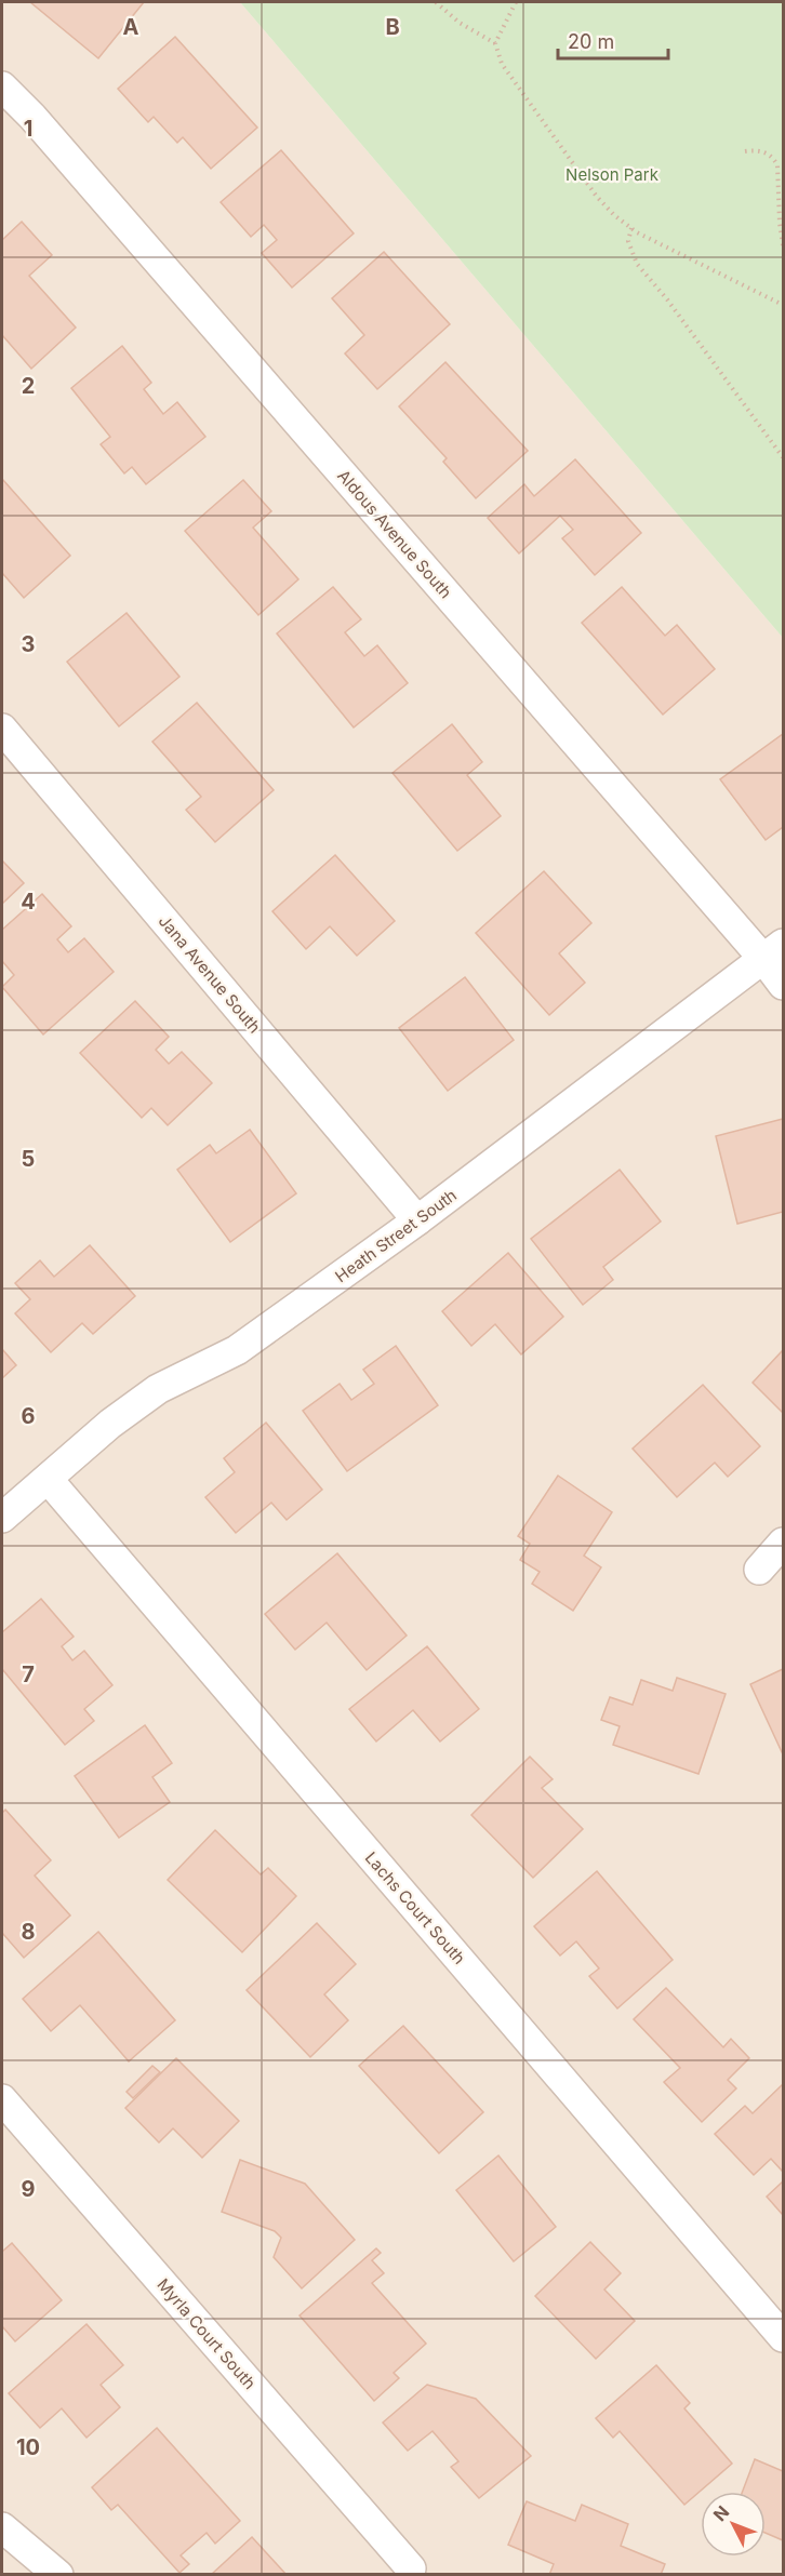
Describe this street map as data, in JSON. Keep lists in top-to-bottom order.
{
  "streets": {
    "street": [
      "Aldous Avenue South",
      "Jana Avenue South",
      "Heath Street South",
      "Lachs Court South",
      "Myrla Court South"
    ]
  },
  "crossings": [
    ["Aldous Avenue South", "Heath Street South"],
    ["Jana Avenue South", "Heath Street South"],
    ["Heath Street South", "Lachs Court South"]
  ],
  "parks": ["Nelson Park"],
  "scale_bar": "20 m",
  "north": "top left",
  "grid": {
    "columns": ["A", "B"],
    "rows": [
      "1",
      "2",
      "3",
      "4",
      "5",
      "6",
      "7",
      "8",
      "9",
      "10"
    ]
  }
}
